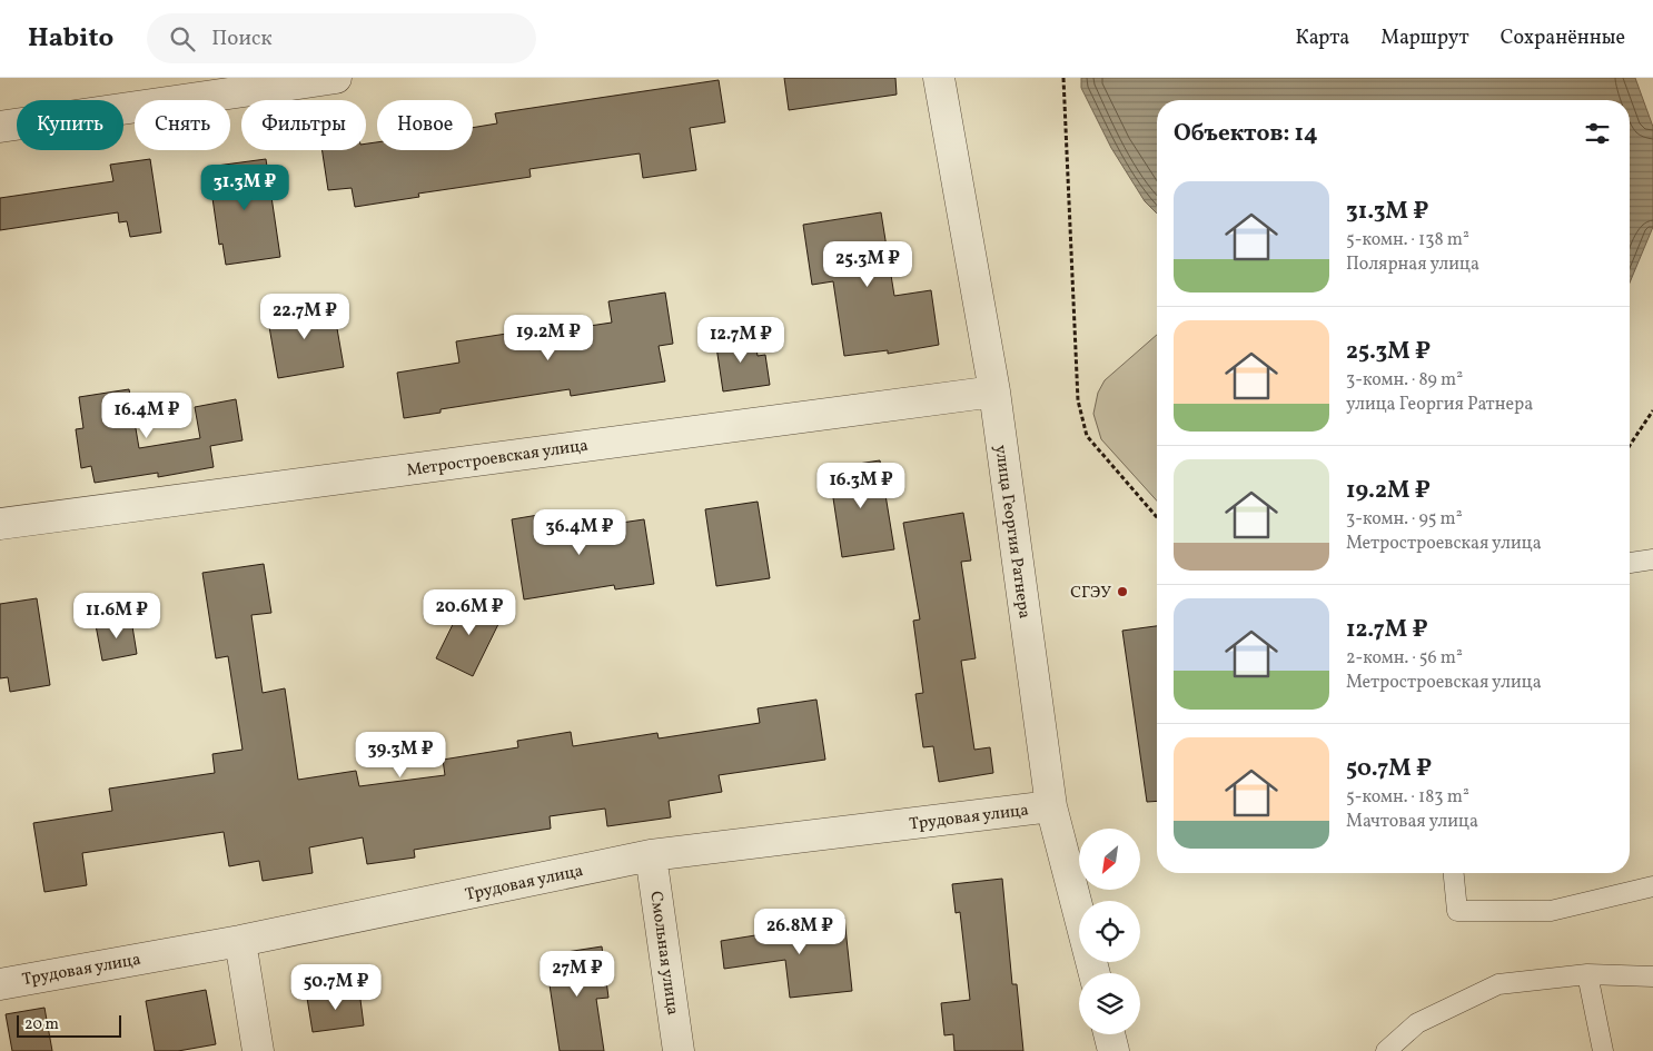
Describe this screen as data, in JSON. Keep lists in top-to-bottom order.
{
  "streets": {
    "street": [
      "Метростроевская улица",
      "улица Георгия Ратнера",
      "Трудовая улица",
      "Смольная улица"
    ]
  },
  "crossings": [
    ["Метростроевская улица", "улица Георгия Ратнера"],
    ["улица Георгия Ратнера", "Трудовая улица"],
    ["Трудовая улица", "Смольная улица"]
  ],
  "places": ["СГЭУ"],
  "scale_bar": "20 m",
  "north": "bottom left",
  "page": {
    "header": "Habito",
    "search": "Поиск",
    "nav": ["Карта", "Маршрут", "Сохранённые"],
    "chip": [
      "Купить",
      "Снять",
      "Фильтры",
      "Новое"
    ],
    "heading": "Объектов: 14",
    "price": [
      "31.3M ₽",
      "25.3M ₽",
      "22.7M ₽",
      "19.2M ₽",
      "12.7M ₽",
      "16.4M ₽",
      "16.3M ₽",
      "36.4M ₽",
      "20.6M ₽",
      "11.6M ₽",
      "39.3M ₽",
      "26.8M ₽",
      "27M ₽",
      "50.7M ₽"
    ],
    "list": [
      {
        "name": "31.3M ₽",
        "note": "5-комн. · 138 m² · Полярная улица"
      },
      {
        "name": "25.3M ₽",
        "note": "3-комн. · 89 m² · улица Георгия Ратнера"
      },
      {
        "name": "19.2M ₽",
        "note": "3-комн. · 95 m² · Метростроевская улица"
      },
      {
        "name": "12.7M ₽",
        "note": "2-комн. · 56 m² · Метростроевская улица"
      },
      {
        "name": "50.7M ₽",
        "note": "5-комн. · 183 m² · Мачтовая улица"
      }
    ],
    "scale": "20 m"
  }
}
